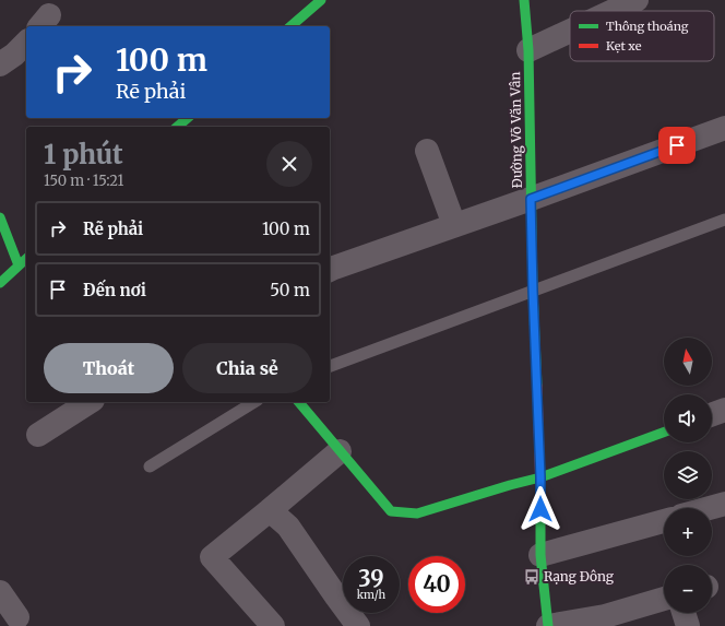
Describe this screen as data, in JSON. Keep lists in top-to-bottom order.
{
  "streets": {
    "street": ["Đường Võ Văn Vân"]
  },
  "places": {
    "bus stop": ["Rạng Đông"]
  },
  "legend": ["Thông thoáng", "Kẹt xe"],
  "north": "top",
  "page": {
    "turn": ["100 m", "Rẽ phải"],
    "heading": ["1 phút", "150 m · 15:21"],
    "list": [
      {
        "name": "Rẽ phải",
        "value": "100 m"
      },
      {
        "name": "Đến nơi",
        "value": "50 m"
      }
    ],
    "buttons": ["Thoát", "Chia sẻ"],
    "map_buttons": ["+", "−"],
    "speed": "39 km/h",
    "limit": "40"
  }
}
